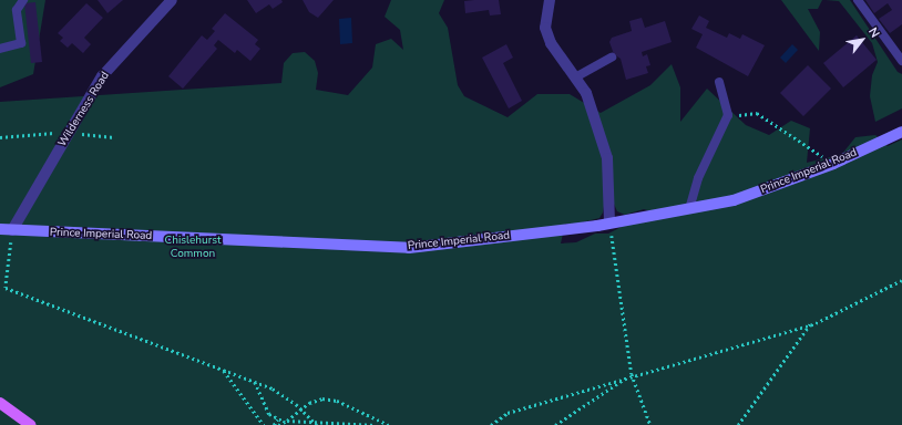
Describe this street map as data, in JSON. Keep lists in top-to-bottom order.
{
  "streets": {
    "main road": ["Prince Imperial Road"],
    "street": ["Wilderness Road"]
  },
  "crossings": [
    ["Wilderness Road", "Prince Imperial Road"]
  ],
  "parks": ["Chislehurst Common"],
  "north": "top right"
}
